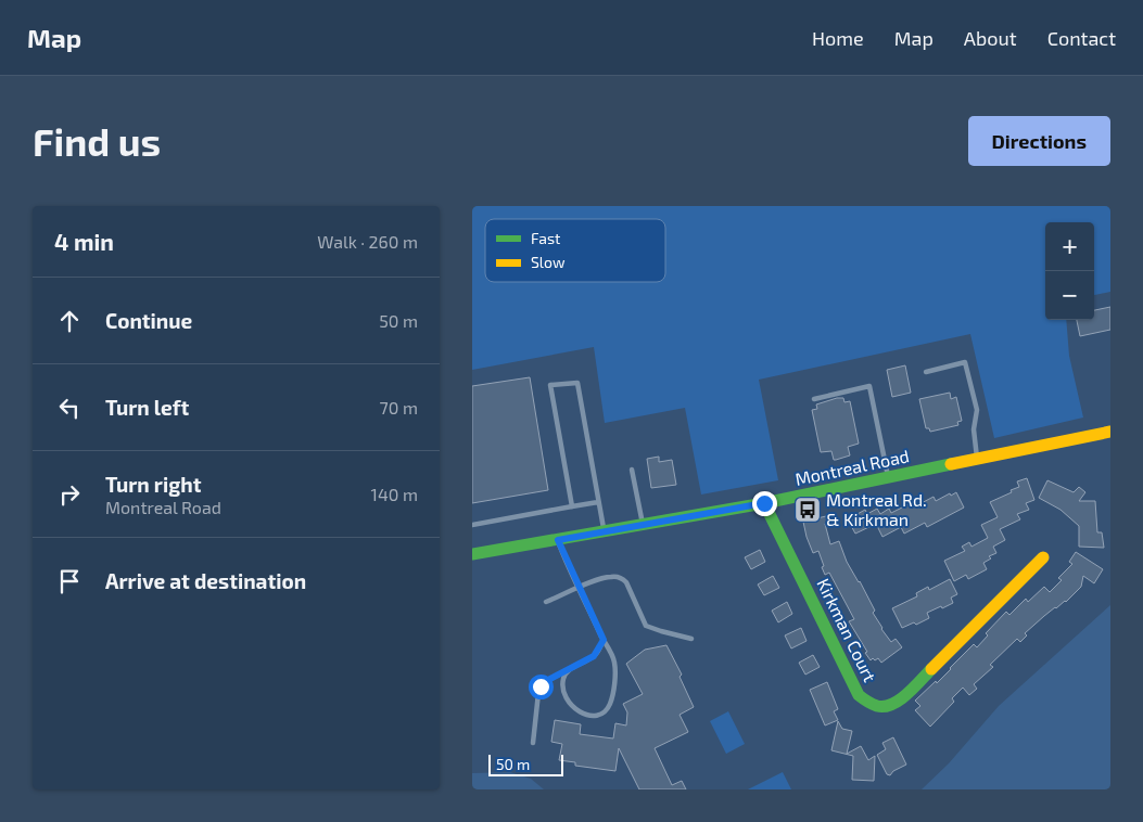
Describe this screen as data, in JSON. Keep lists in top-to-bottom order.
{
  "streets": {
    "main road": ["Montreal Road", "Kirkman Court"]
  },
  "crossings": [
    ["Montreal Road", "Kirkman Court"]
  ],
  "places": {
    "bus stop": ["Montreal Rd. & Kirkman"]
  },
  "legend": ["Fast", "Slow"],
  "scale_bar": "50 m",
  "page": {
    "header": "Map",
    "nav": [
      "Home",
      "Map",
      "About",
      "Contact"
    ],
    "buttons": "Directions",
    "title": "Find us",
    "heading": ["4 min", "Walk · 260 m"],
    "map_buttons": ["+", "−"],
    "list": [
      ["Continue", "50 m"],
      ["Turn left", "70 m"],
      ["Turn right", "Montreal Road", "140 m"],
      "Arrive at destination"
    ],
    "scale": "50 m"
  }
}
